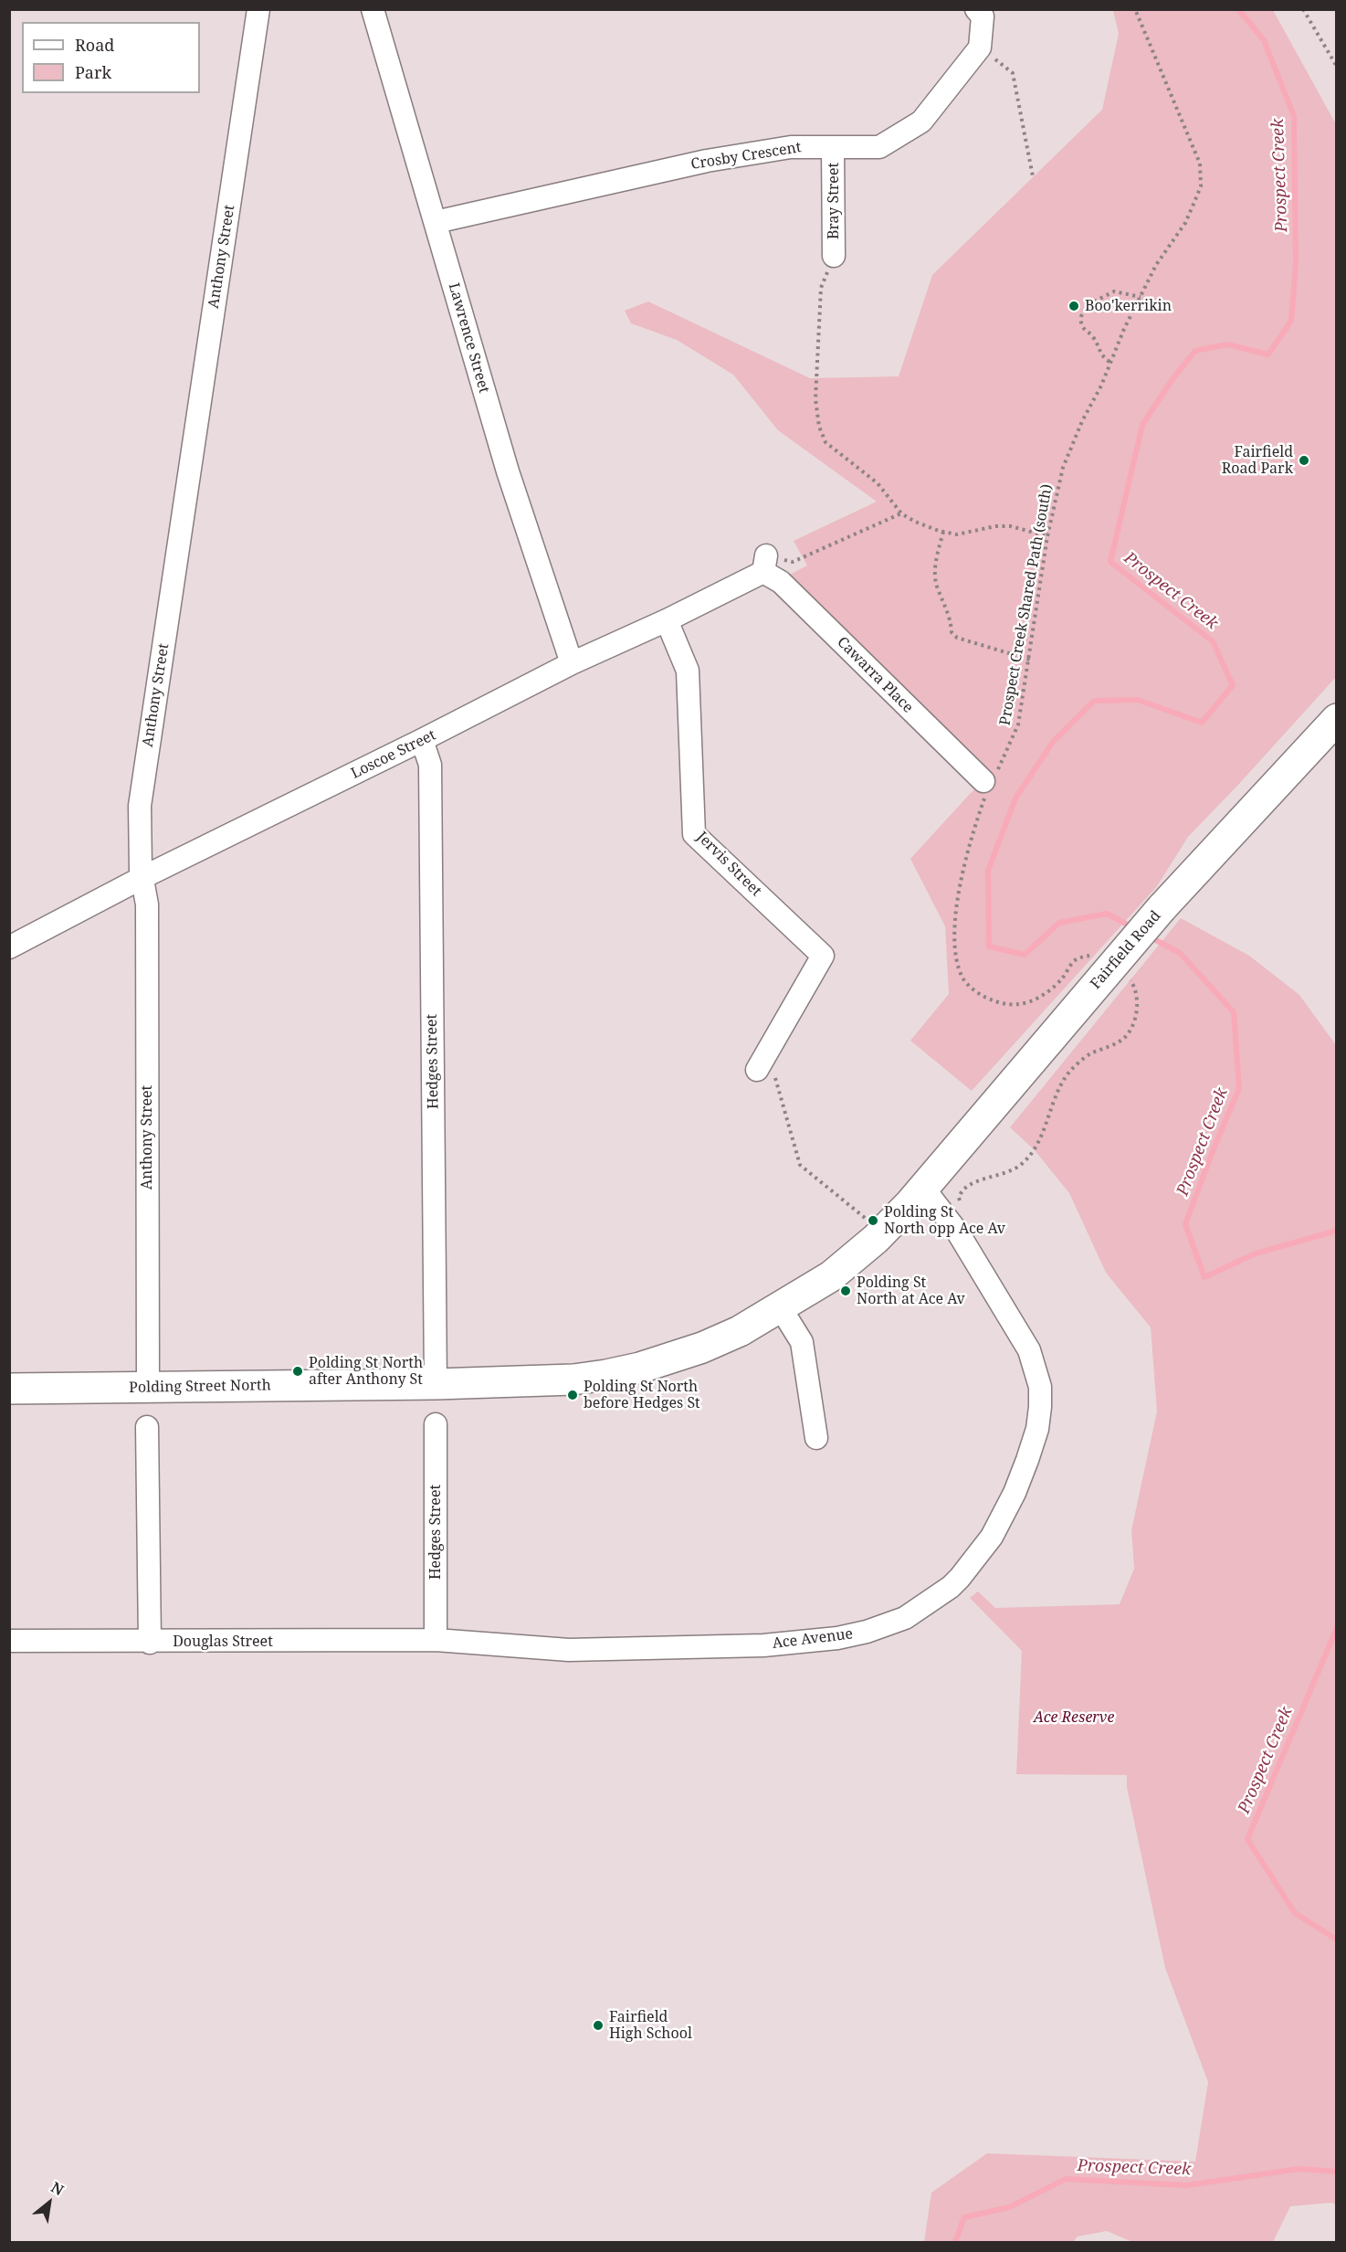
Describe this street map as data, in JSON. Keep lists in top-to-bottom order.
{
  "streets": {
    "main road": ["Fairfield Road", "Polding Street North"],
    "street": [
      "Crosby Crescent",
      "Bray Street",
      "Anthony Street",
      "Lawrence Street",
      "Cawarra Place",
      "Loscoe Street",
      "Jervis Street",
      "Hedges Street",
      "Ace Avenue",
      "Douglas Street"
    ],
    "path": ["Prospect Creek Shared Path (south)"]
  },
  "crossings": [
    ["Crosby Crescent", "Bray Street"],
    ["Crosby Crescent", "Lawrence Street"],
    ["Anthony Street", "Loscoe Street"],
    ["Anthony Street", "Polding Street North"],
    ["Lawrence Street", "Loscoe Street"],
    ["Prospect Creek Shared Path (south)", "Cawarra Place"],
    ["Prospect Creek Shared Path (south)", "Fairfield Road"],
    ["Cawarra Place", "Loscoe Street"],
    ["Loscoe Street", "Jervis Street"],
    ["Loscoe Street", "Hedges Street"],
    ["Fairfield Road", "Polding Street North"],
    ["Fairfield Road", "Ace Avenue"],
    ["Hedges Street", "Polding Street North"],
    ["Hedges Street", "Ace Avenue"],
    ["Hedges Street", "Douglas Street"],
    ["Polding Street North", "Ace Avenue"],
    ["Ace Avenue", "Douglas Street"]
  ],
  "water": ["Prospect Creek"],
  "parks": ["Ace Reserve"],
  "places": [
    "Boo'kerrikin",
    "Fairfield Road Park",
    "Polding St North opp Ace Av",
    "Polding St North at Ace Av",
    "Polding St North after Anthony St",
    "Polding St North before Hedges St",
    "Fairfield High School"
  ],
  "legend": ["Road", "Park"],
  "north": "top right"
}
